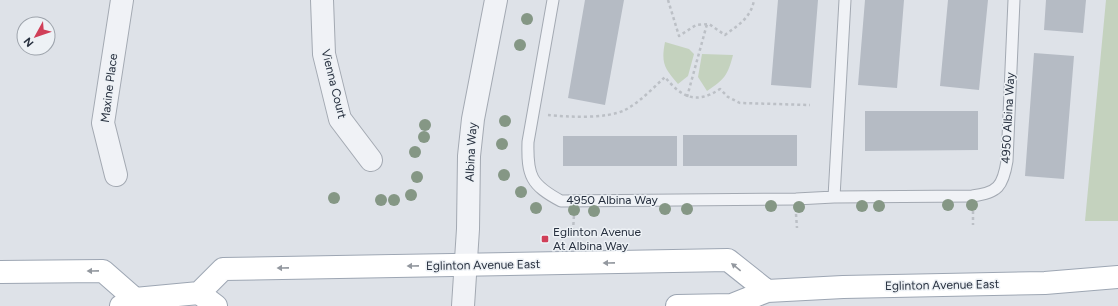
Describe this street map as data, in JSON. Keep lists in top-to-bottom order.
{
  "streets": {
    "main road": ["Eglinton Avenue East"],
    "street": ["Vienna Court", "Maxine Place", "Albina Way"],
    "lane": ["4950 Albina Way"]
  },
  "crossings": [
    ["Albina Way", "Eglinton Avenue East"]
  ],
  "one_way": ["Eglinton Avenue East"],
  "places": {
    "transit": ["Eglinton Avenue At Albina Way"]
  },
  "north": "bottom left"
}
